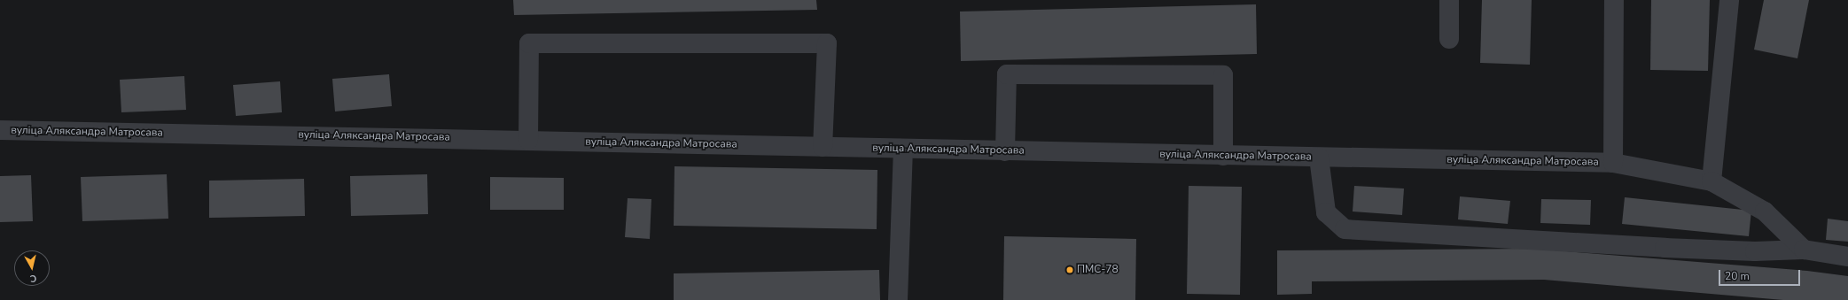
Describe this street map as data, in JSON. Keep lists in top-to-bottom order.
{
  "streets": {
    "street": ["вуліца Аляксандра Матросава"]
  },
  "places": ["ПМС-78"],
  "scale_bar": "20 m",
  "north": "bottom"
}
